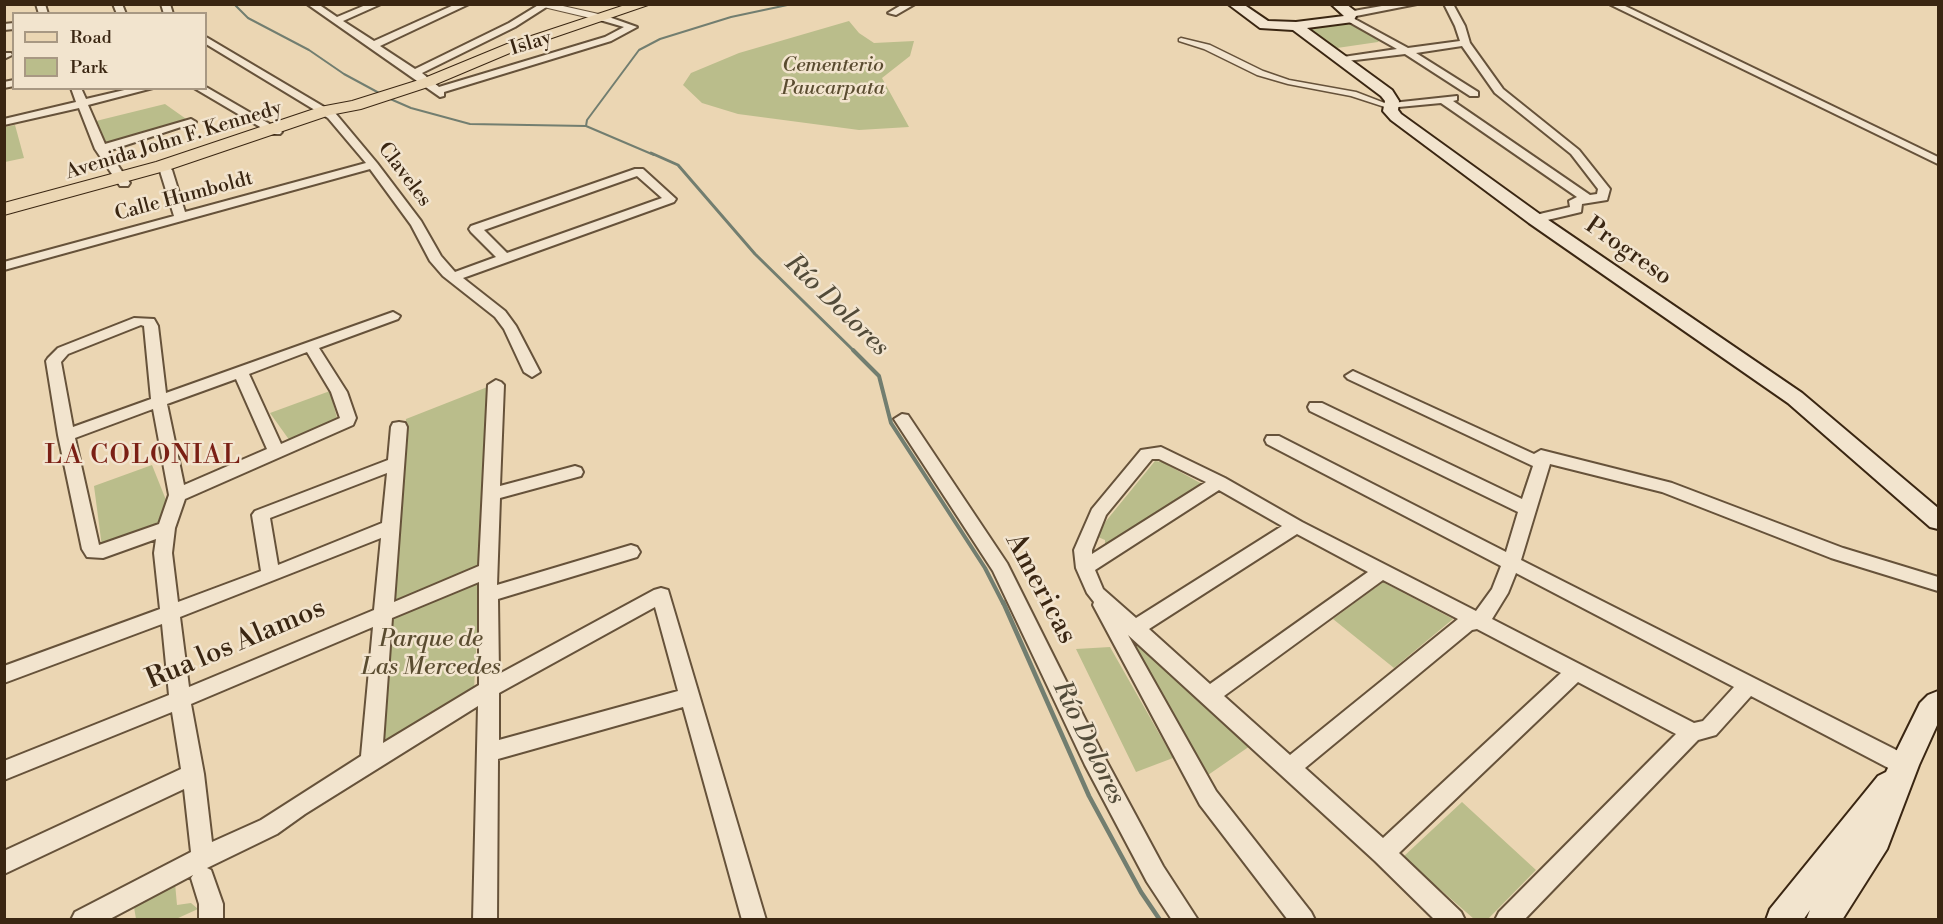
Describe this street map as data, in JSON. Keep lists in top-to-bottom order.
{
  "streets": {
    "main road": ["Avenida John F. Kennedy", "Progreso"],
    "street": [
      "Islay",
      "Claveles",
      "Calle Humboldt",
      "Americas",
      "Rua los Alamos"
    ]
  },
  "crossings": [
    ["Islay", "Avenida John F. Kennedy"],
    ["Avenida John F. Kennedy", "Claveles"],
    ["Claveles", "Calle Humboldt"]
  ],
  "districts": ["LA COLONIAL"],
  "water": ["Río Dolores"],
  "parks": ["Cementerio Paucarpata", "Parque de Las Mercedes"],
  "legend": ["Road", "Park"]
}
